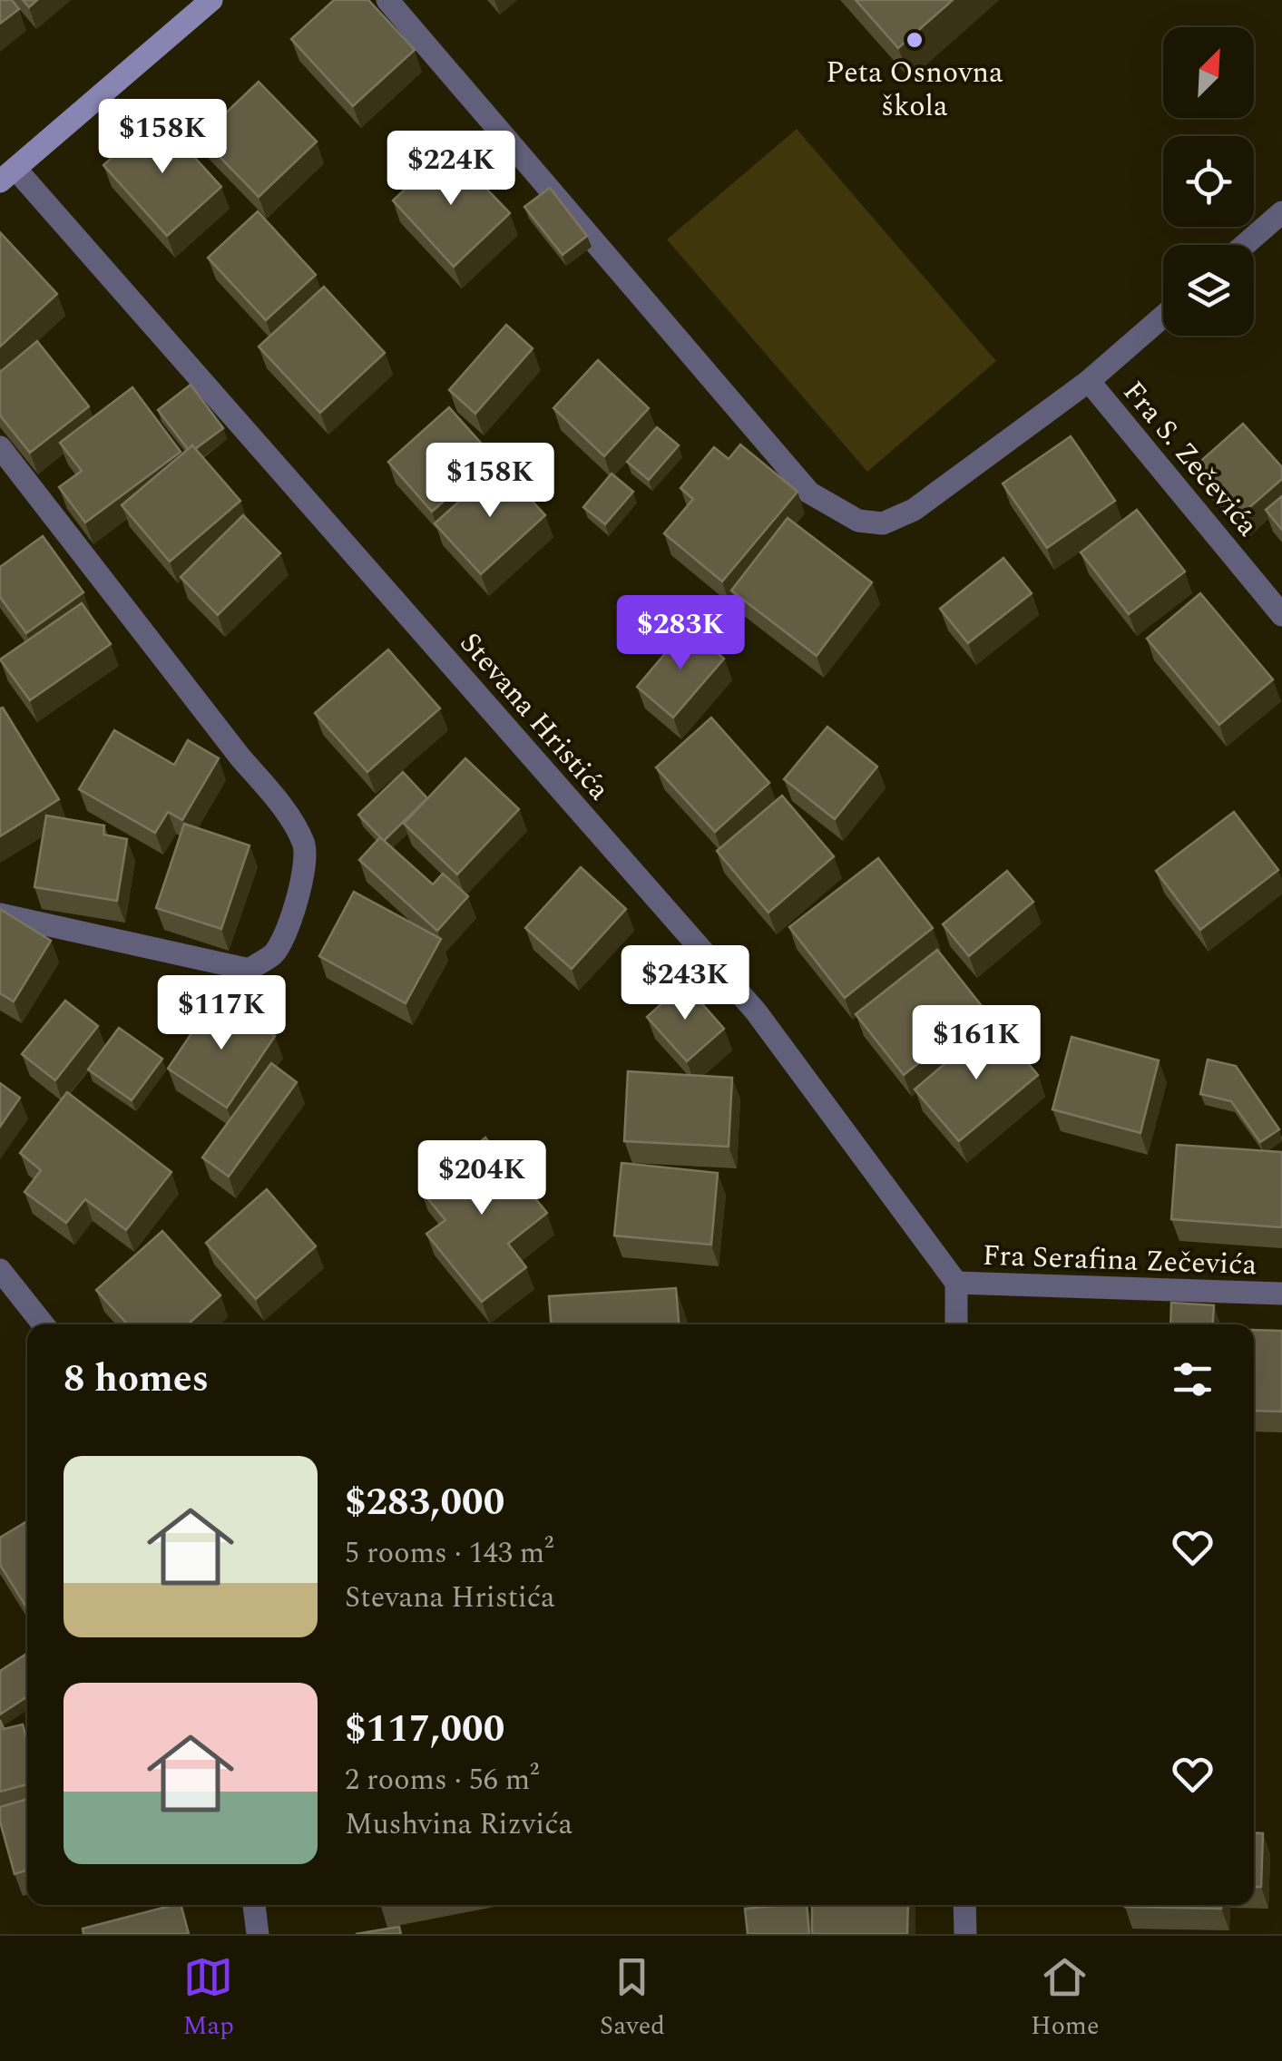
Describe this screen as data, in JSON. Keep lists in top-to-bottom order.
{
  "streets": {
    "street": ["Fra S. Zečevića", "Stevana Hristića", "Fra Serafina Zečevića"]
  },
  "crossings": [
    ["Stevana Hristića", "Fra Serafina Zečevića"]
  ],
  "places": ["Peta Osnovna škola"],
  "north": "top right",
  "page": {
    "price": [
      "$158K",
      "$224K",
      "$158K",
      "$283K",
      "$243K",
      "$117K",
      "$161K",
      "$204K"
    ],
    "heading": "8 homes",
    "list": [
      {
        "name": "$283,000",
        "note": "5 rooms · 143 m² · Stevana Hristića"
      },
      {
        "name": "$117,000",
        "note": "2 rooms · 56 m² · Mushvina Rizvića"
      }
    ],
    "tabs": ["Map", "Saved", "Home"]
  }
}
